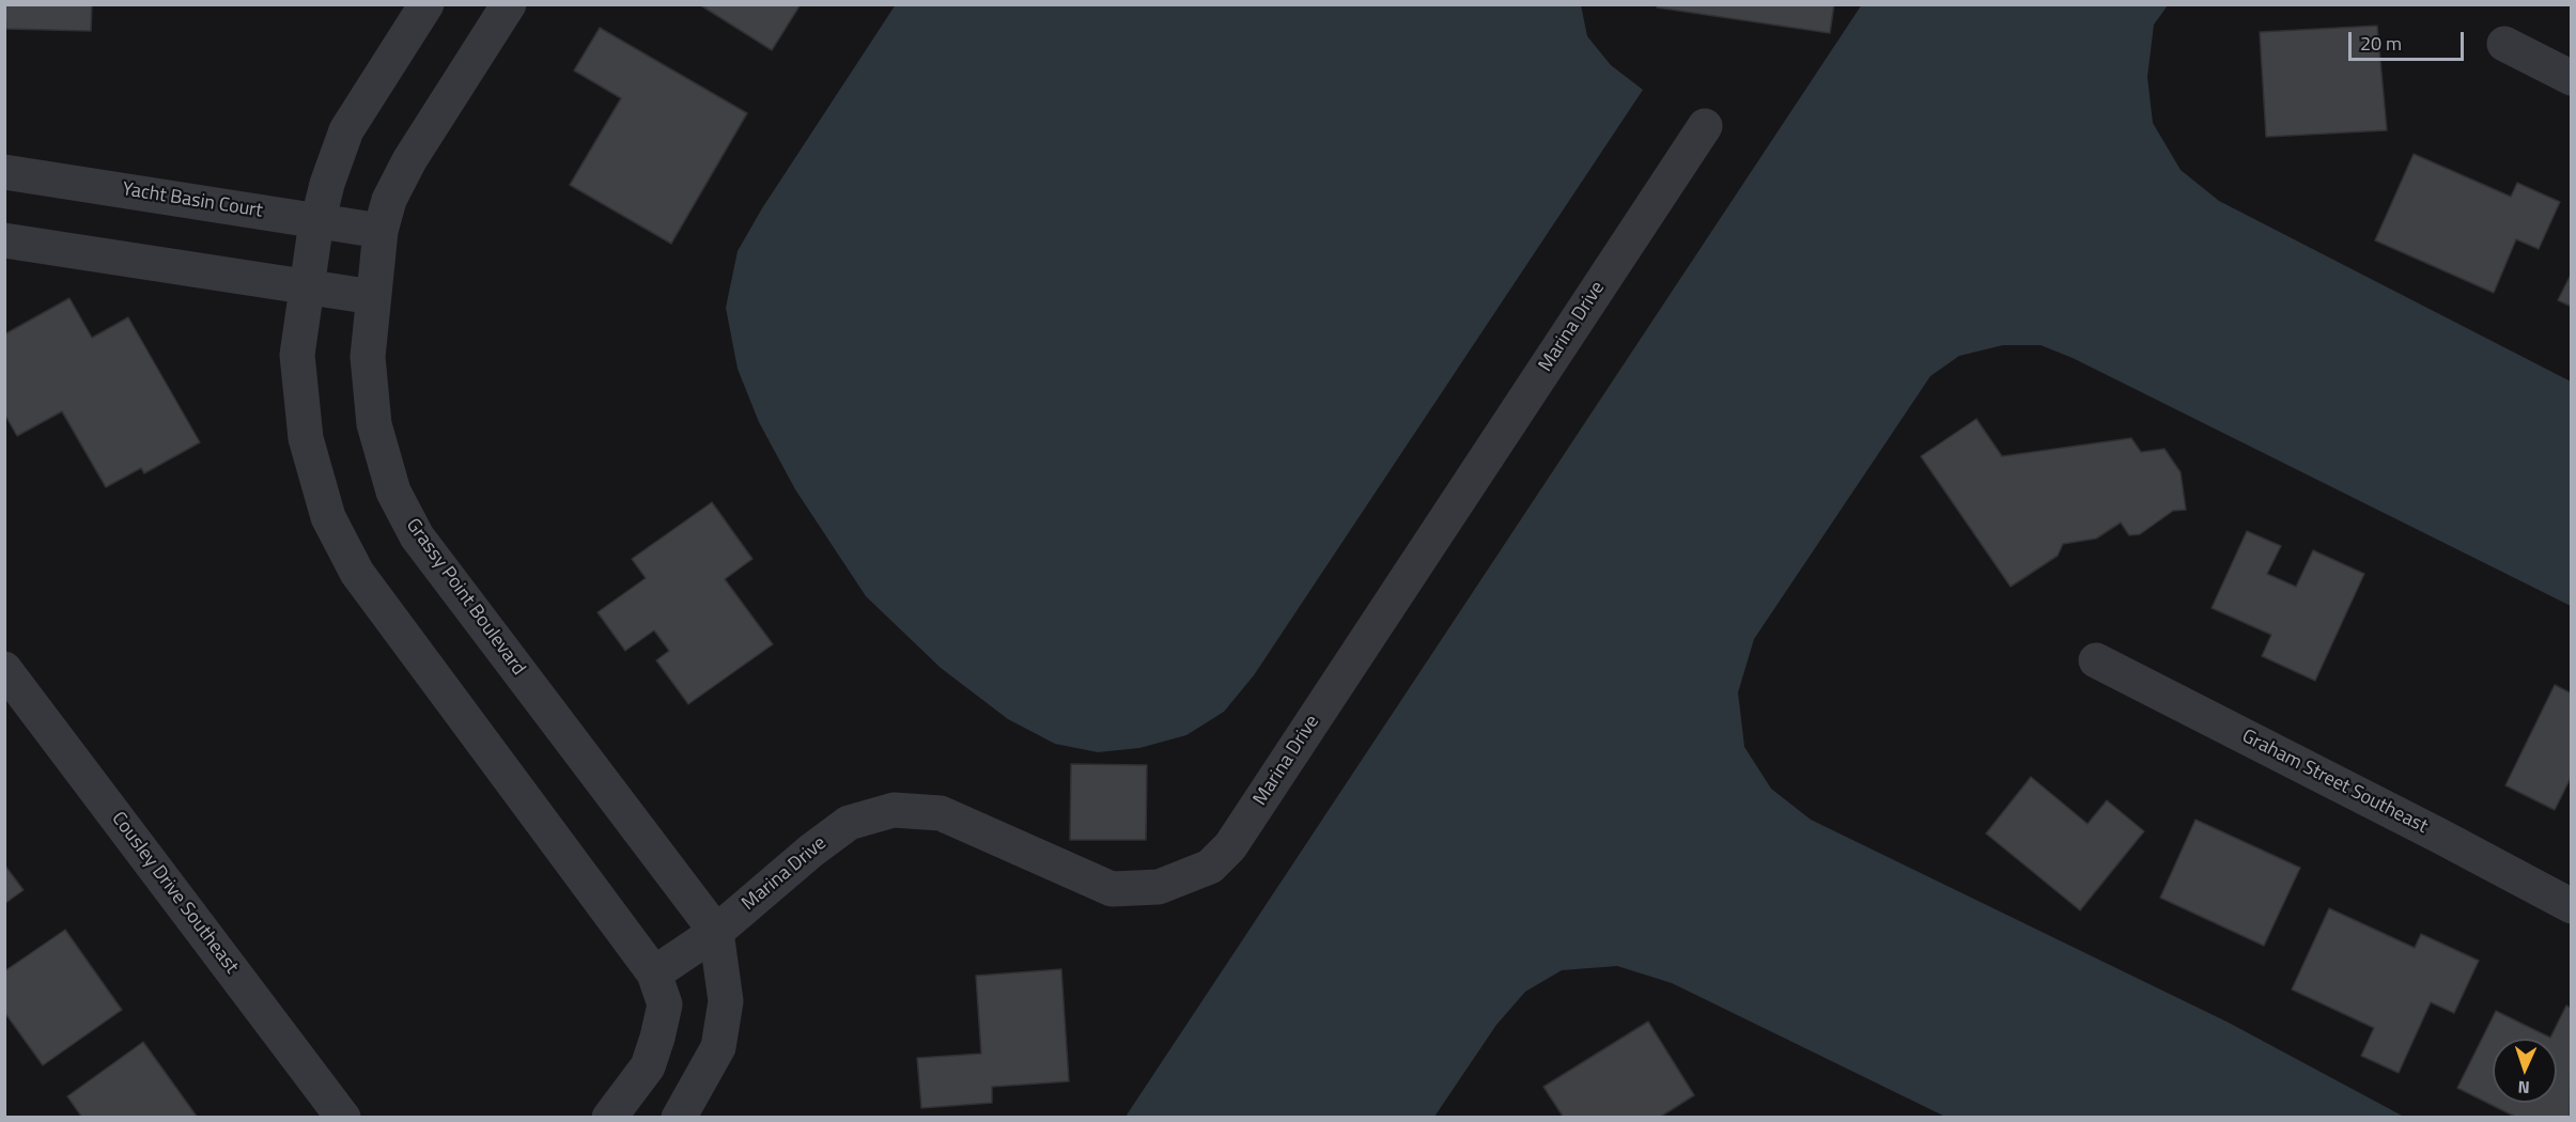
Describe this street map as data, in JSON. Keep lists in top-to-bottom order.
{
  "streets": {
    "street": [
      "Yacht Basin Court",
      "Marina Drive",
      "Grassy Point Boulevard",
      "Graham Street Southeast",
      "Cousley Drive Southeast"
    ]
  },
  "crossings": [
    ["Yacht Basin Court", "Grassy Point Boulevard"],
    ["Marina Drive", "Grassy Point Boulevard"]
  ],
  "scale_bar": "20 m",
  "north": "bottom"
}
